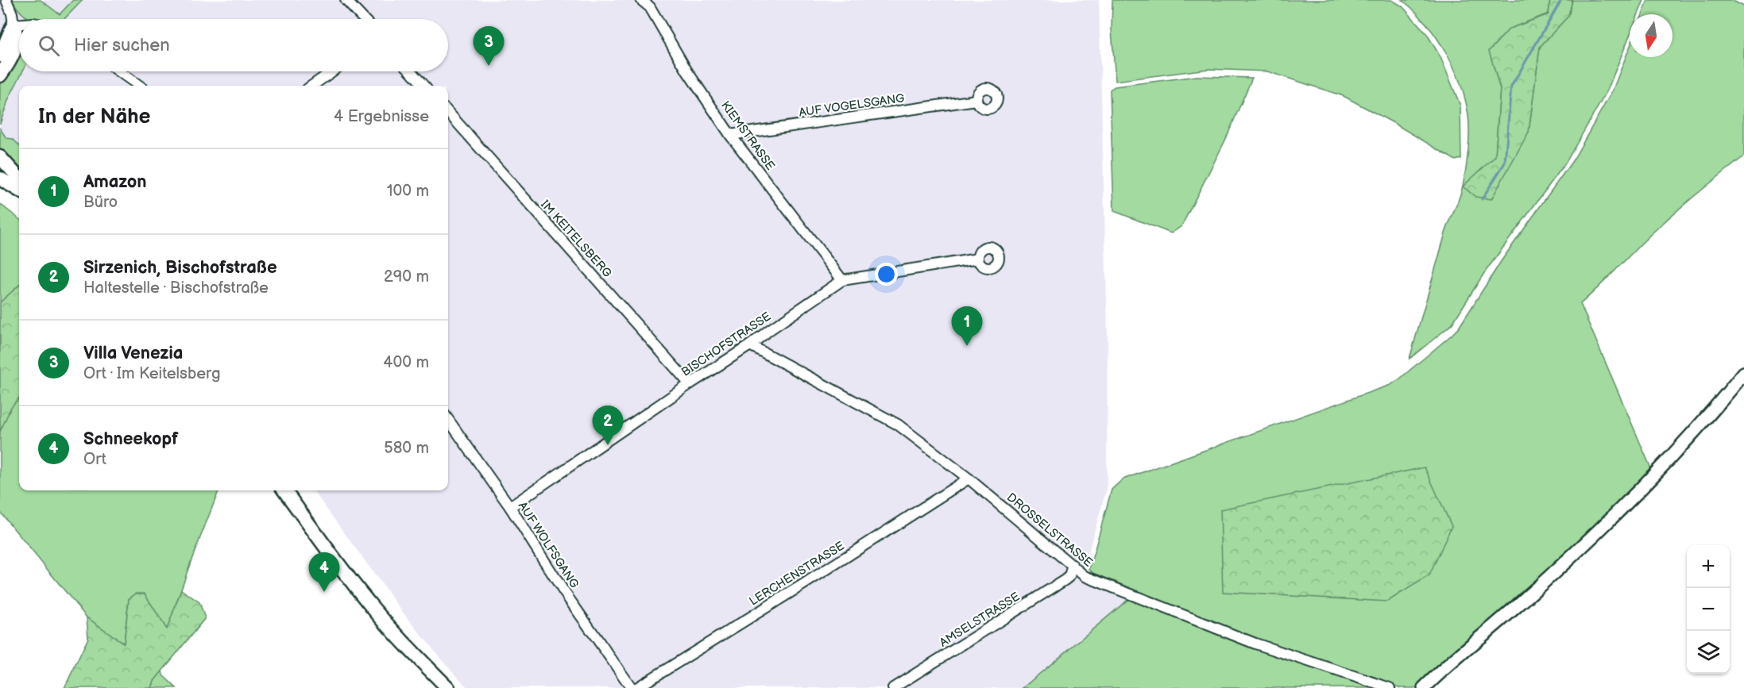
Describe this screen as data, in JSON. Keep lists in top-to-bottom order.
{
  "streets": {
    "street": [
      "AUF VOGELSGANG",
      "KIEMSTRASSE",
      "IM KEITELSBERG",
      "BISCHOFSTRASSE",
      "DROSSELSTRASSE",
      "AUF WOLFSGANG",
      "LERCHENSTRASSE",
      "AMSELSTRASSE"
    ]
  },
  "crossings": [
    ["AUF VOGELSGANG", "KIEMSTRASSE"],
    ["KIEMSTRASSE", "BISCHOFSTRASSE"],
    ["IM KEITELSBERG", "BISCHOFSTRASSE"],
    ["BISCHOFSTRASSE", "DROSSELSTRASSE"],
    ["BISCHOFSTRASSE", "AUF WOLFSGANG"],
    ["DROSSELSTRASSE", "LERCHENSTRASSE"],
    ["DROSSELSTRASSE", "AMSELSTRASSE"]
  ],
  "north": "bottom",
  "page": {
    "search": "Hier suchen",
    "pins": [
      "3",
      "1",
      "2",
      "4"
    ],
    "heading": ["In der Nähe", "4 Ergebnisse"],
    "list": [
      {
        "mark": "1",
        "name": "Amazon",
        "note": "Büro",
        "value": "100 m"
      },
      {
        "mark": "2",
        "name": "Sirzenich, Bischofstraße",
        "note": "Haltestelle · Bischofstraße",
        "value": "290 m"
      },
      {
        "mark": "3",
        "name": "Villa Venezia",
        "note": "Ort · Im Keitelsberg",
        "value": "400 m"
      },
      {
        "mark": "4",
        "name": "Schneekopf",
        "note": "Ort",
        "value": "580 m"
      }
    ],
    "map_buttons": ["+", "−"]
  }
}
